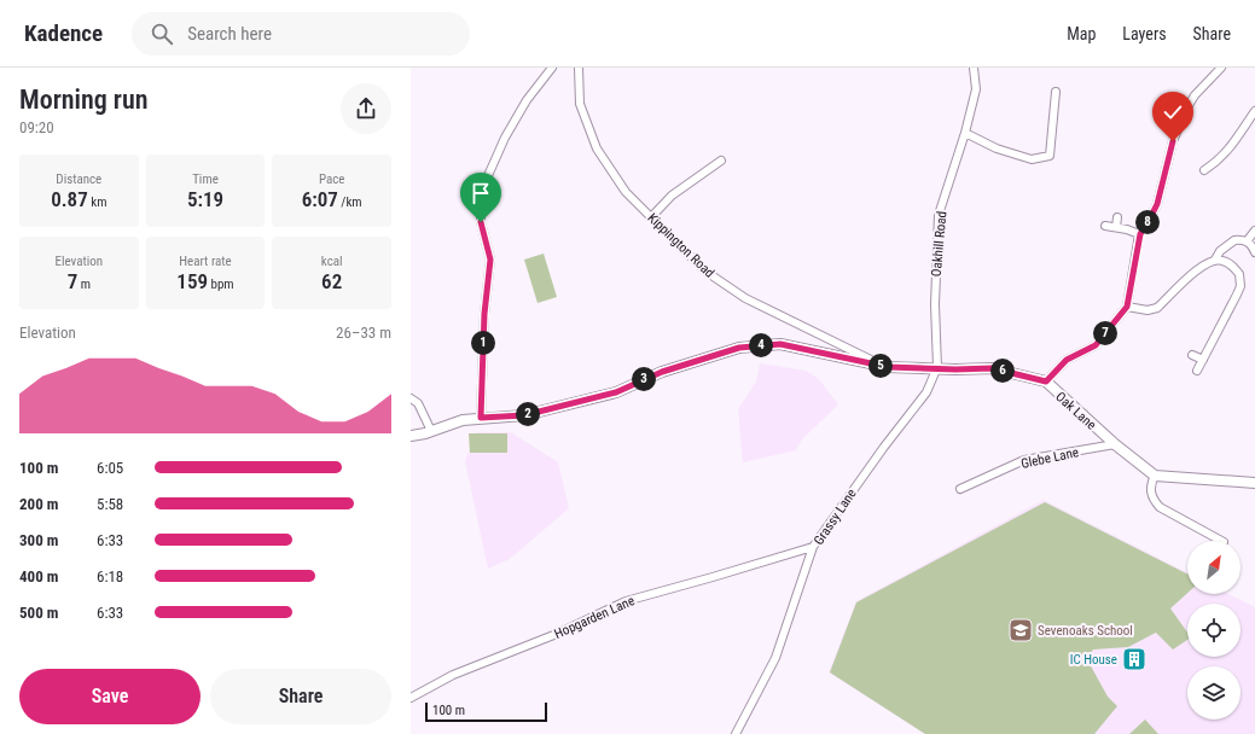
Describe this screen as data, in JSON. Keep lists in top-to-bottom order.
{
  "streets": {
    "street": [
      "Oakhill Road",
      "Kippington Road",
      "Oak Lane",
      "Glebe Lane",
      "Grassy Lane",
      "Hopgarden Lane"
    ]
  },
  "crossings": [
    ["Oakhill Road", "Oak Lane"],
    ["Oakhill Road", "Grassy Lane"],
    ["Kippington Road", "Oak Lane"],
    ["Oak Lane", "Glebe Lane"],
    ["Oak Lane", "Grassy Lane"],
    ["Grassy Lane", "Hopgarden Lane"]
  ],
  "places": {
    "school or university": ["Sevenoaks School"],
    "building": ["IC House"]
  },
  "scale_bar": "100 m",
  "north": "top right",
  "page": {
    "header": "Kadence",
    "search": "Search here",
    "nav": ["Map", "Layers", "Share"],
    "heading": ["Morning run", "09:20"],
    "stats": [
      ["Distance", "0.87 km"],
      ["Time", "5:19"],
      ["Pace", "6:07 /km"],
      ["Elevation", "7 m"],
      ["Heart rate", "159 bpm"],
      ["kcal", "62"]
    ],
    "pins": [
      "8",
      "7",
      "1",
      "4",
      "5",
      "6",
      "3",
      "2"
    ],
    "chart": ["Elevation", "26–33 m"],
    "list": [
      {
        "name": "100 m",
        "note": "6:05"
      },
      {
        "name": "200 m",
        "note": "5:58"
      },
      {
        "name": "300 m",
        "note": "6:33"
      },
      {
        "name": "400 m",
        "note": "6:18"
      },
      {
        "name": "500 m",
        "note": "6:33"
      }
    ],
    "buttons": ["Save", "Share"],
    "scale": "100 m"
  }
}
